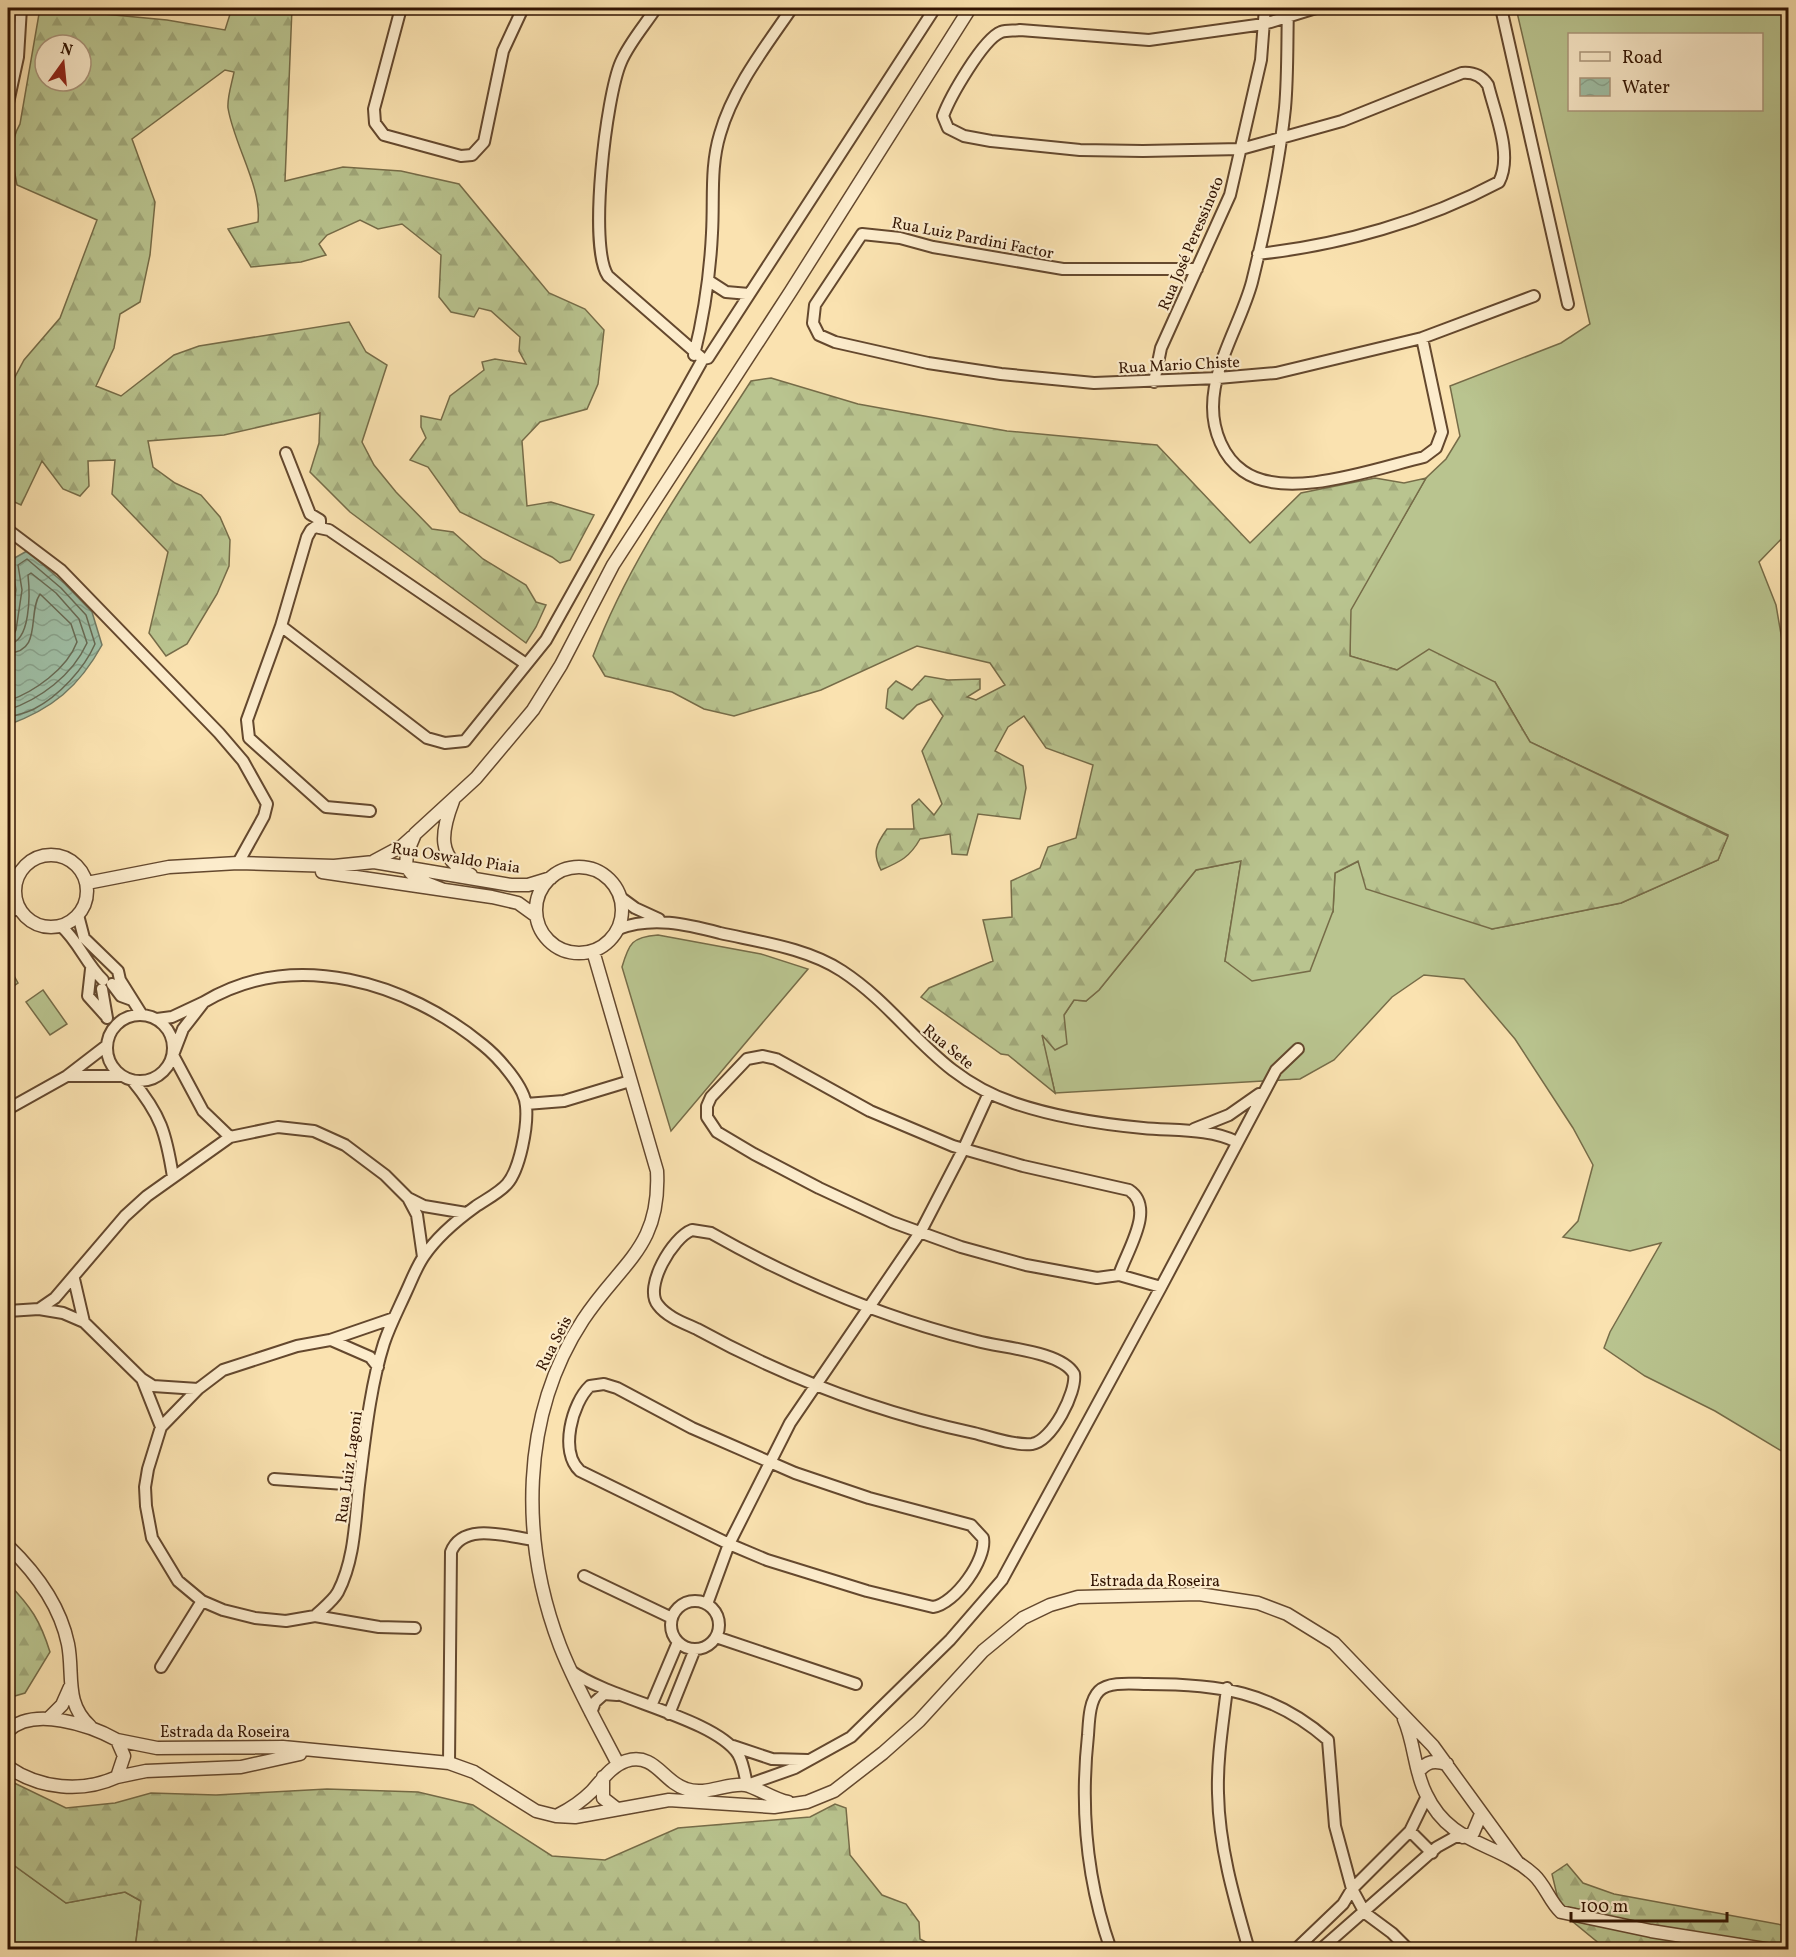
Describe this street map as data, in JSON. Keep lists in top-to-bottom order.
{
  "streets": {
    "street": [
      "Rua Luiz Pardini Factor",
      "Rua José Peressinoto",
      "Rua Mario Chiste",
      "Rua Oswaldo Piaia",
      "Rua Sete",
      "Rua Seis",
      "Rua Luiz Lagoni",
      "Estrada da Roseira"
    ]
  },
  "crossings": [
    ["Rua Luiz Pardini Factor", "Rua José Peressinoto"],
    ["Rua Luiz Pardini Factor", "Rua Mario Chiste"],
    ["Rua José Peressinoto", "Rua Mario Chiste"],
    ["Rua Oswaldo Piaia", "Rua Sete"],
    ["Rua Oswaldo Piaia", "Rua Seis"],
    ["Rua Sete", "Rua Seis"],
    ["Rua Seis", "Estrada da Roseira"]
  ],
  "legend": ["Road", "Water"],
  "scale_bar": "100 m",
  "north": "top"
}
